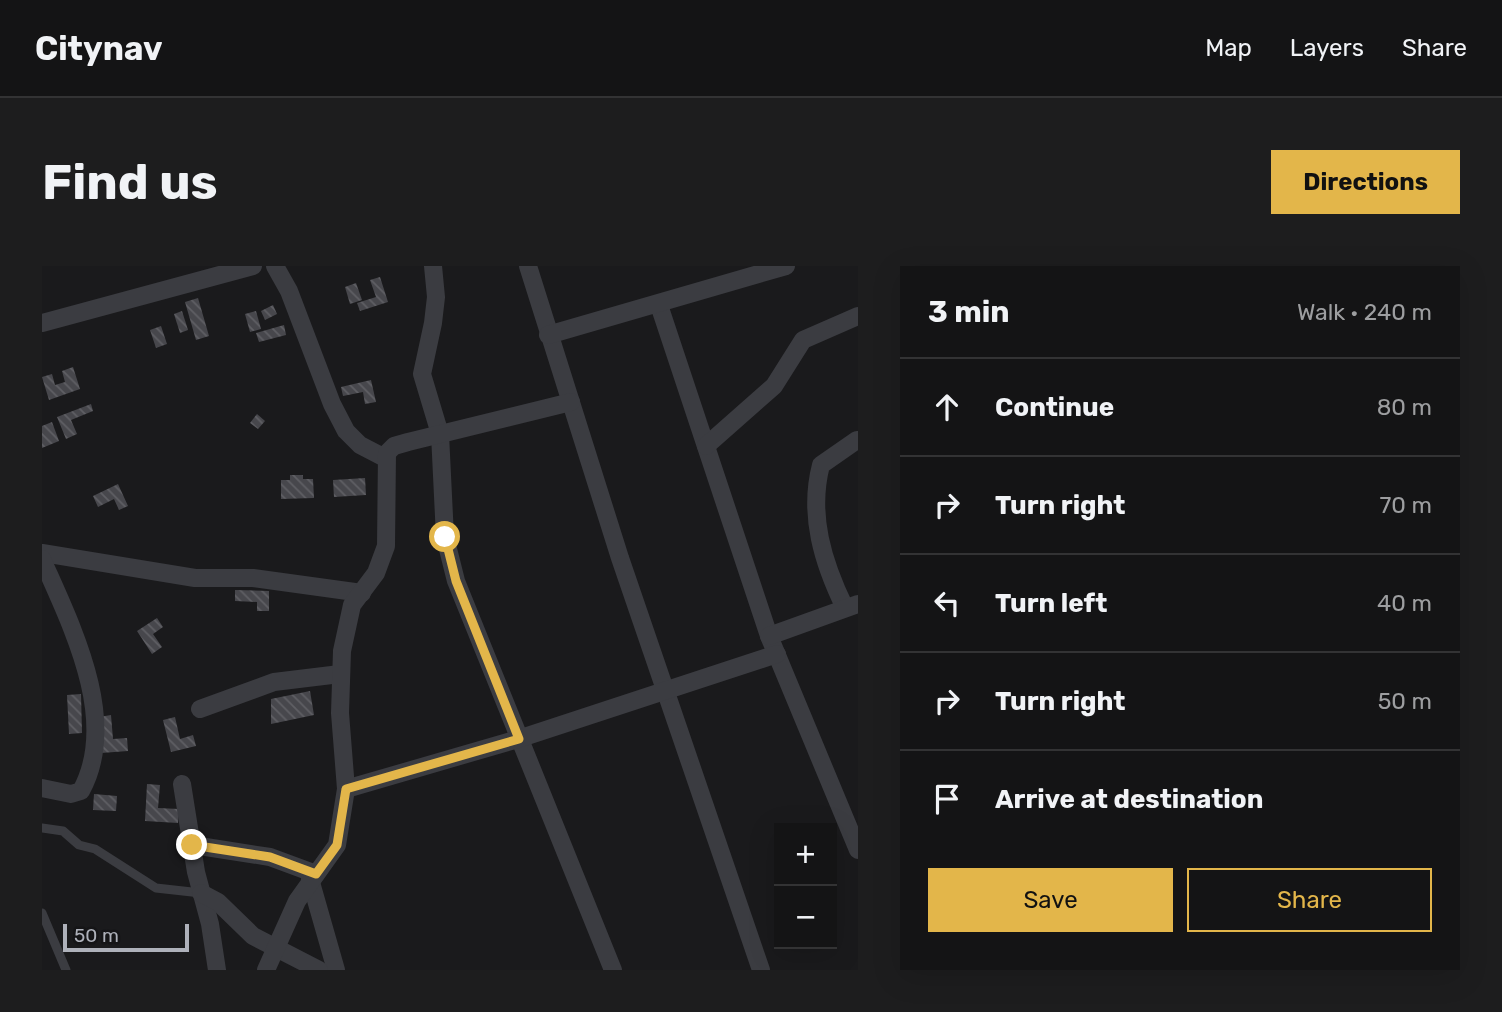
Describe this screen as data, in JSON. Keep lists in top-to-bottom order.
{
  "scale_bar": "50 m",
  "page": {
    "header": "Citynav",
    "nav": ["Map", "Layers", "Share"],
    "buttons": [
      "Directions",
      ["Save", "Share"]
    ],
    "title": "Find us",
    "heading": ["3 min", "Walk · 240 m"],
    "list": [
      ["Continue", "80 m"],
      ["Turn right", "70 m"],
      ["Turn left", "40 m"],
      ["Turn right", "50 m"],
      "Arrive at destination"
    ],
    "map_buttons": ["+", "−"],
    "scale": "50 m"
  }
}
